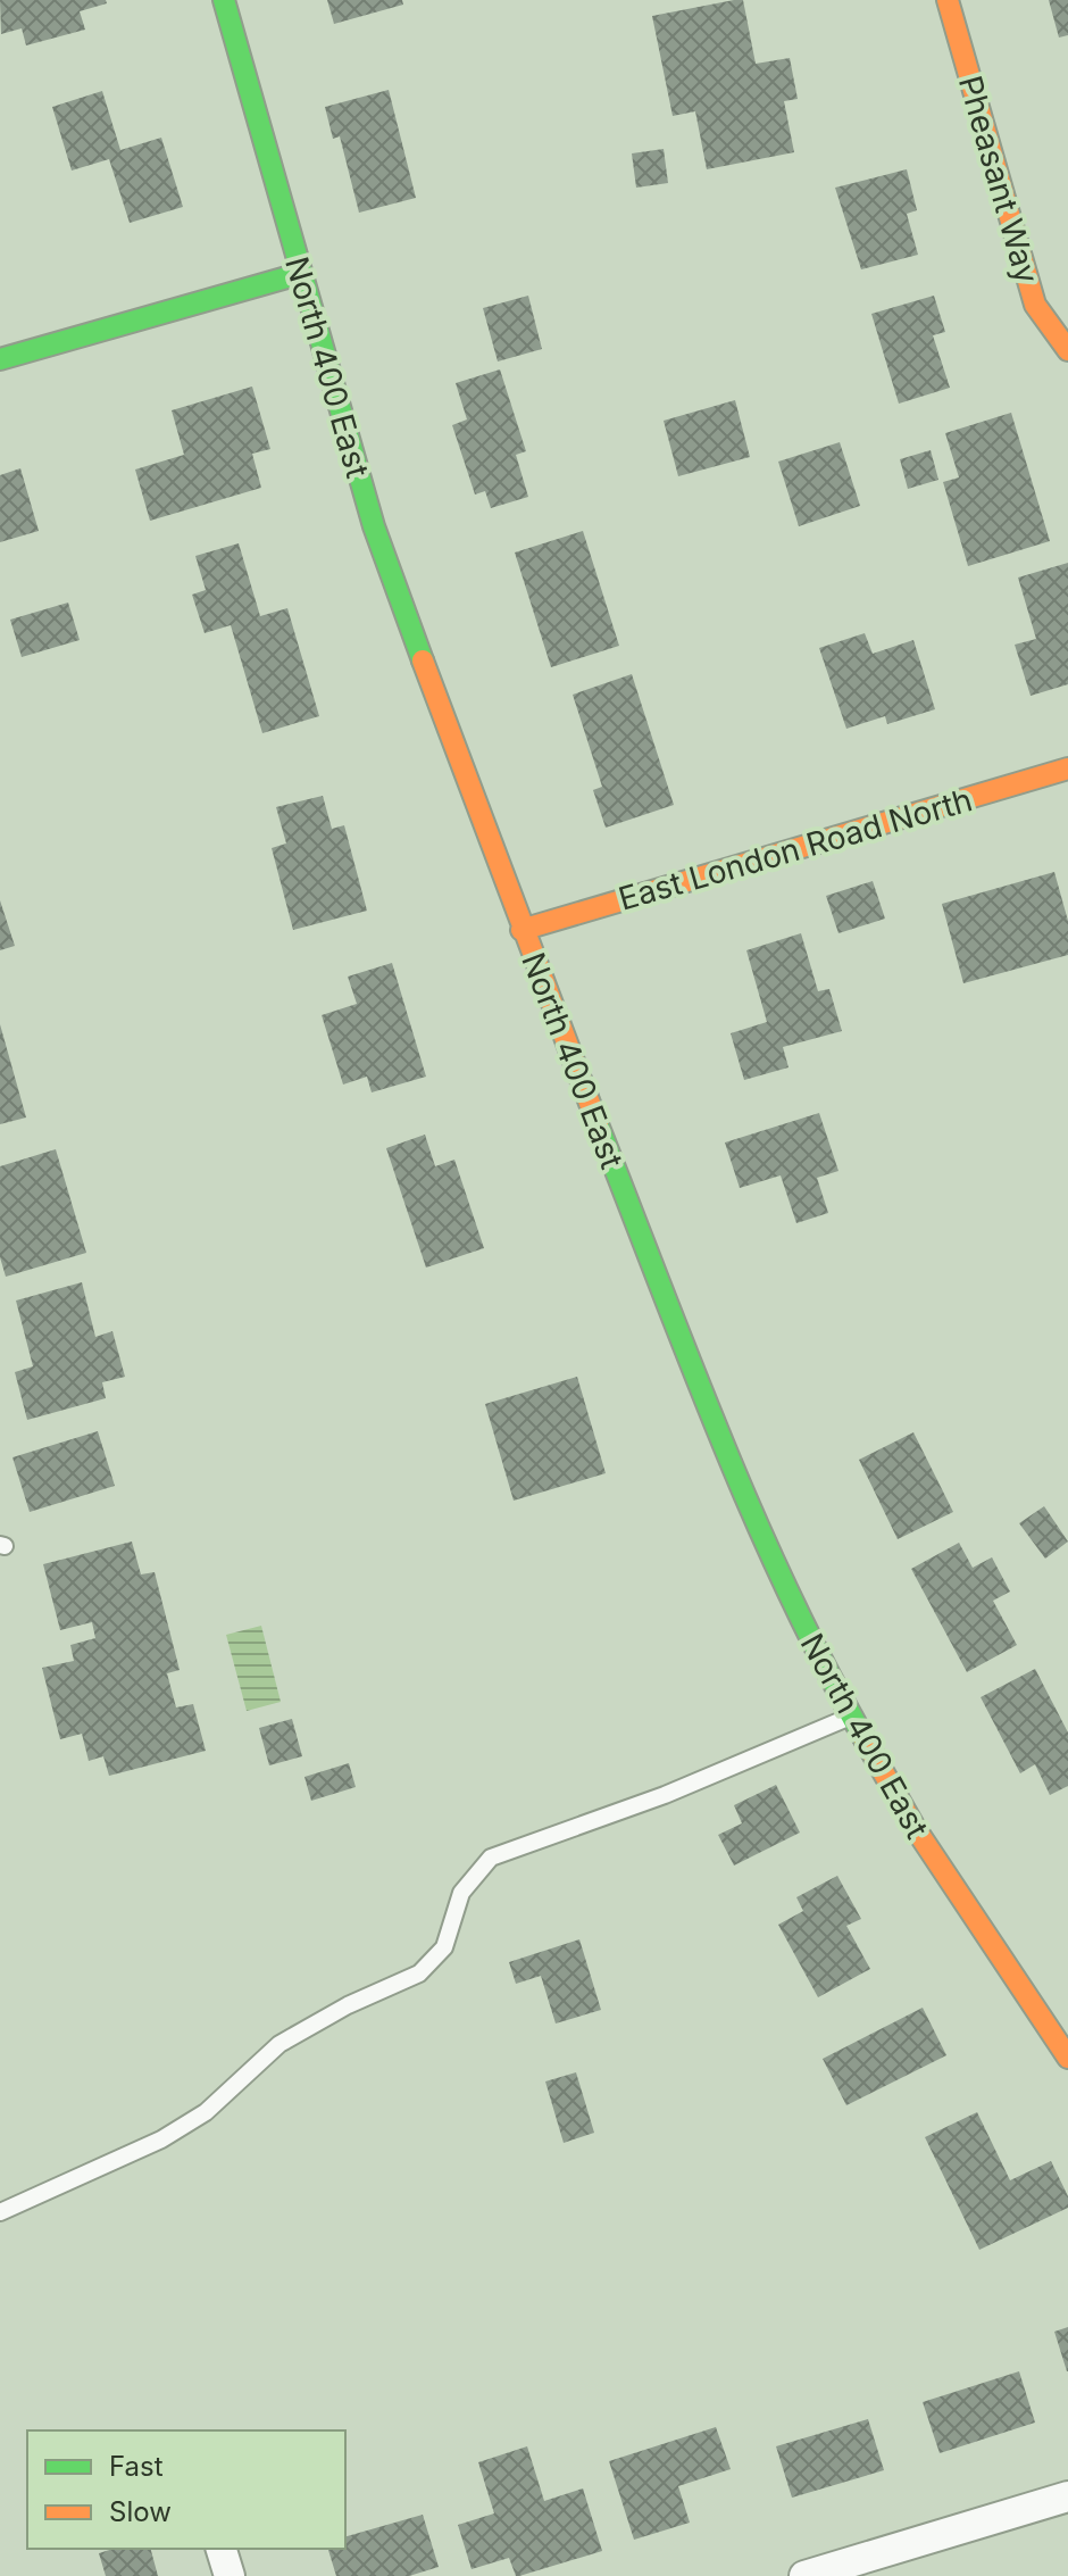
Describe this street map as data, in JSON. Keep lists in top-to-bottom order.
{
  "streets": {
    "street": ["Pheasant Way", "North 400 East", "East London Road North"]
  },
  "crossings": [
    ["North 400 East", "East London Road North"]
  ],
  "legend": ["Fast", "Slow"]
}
